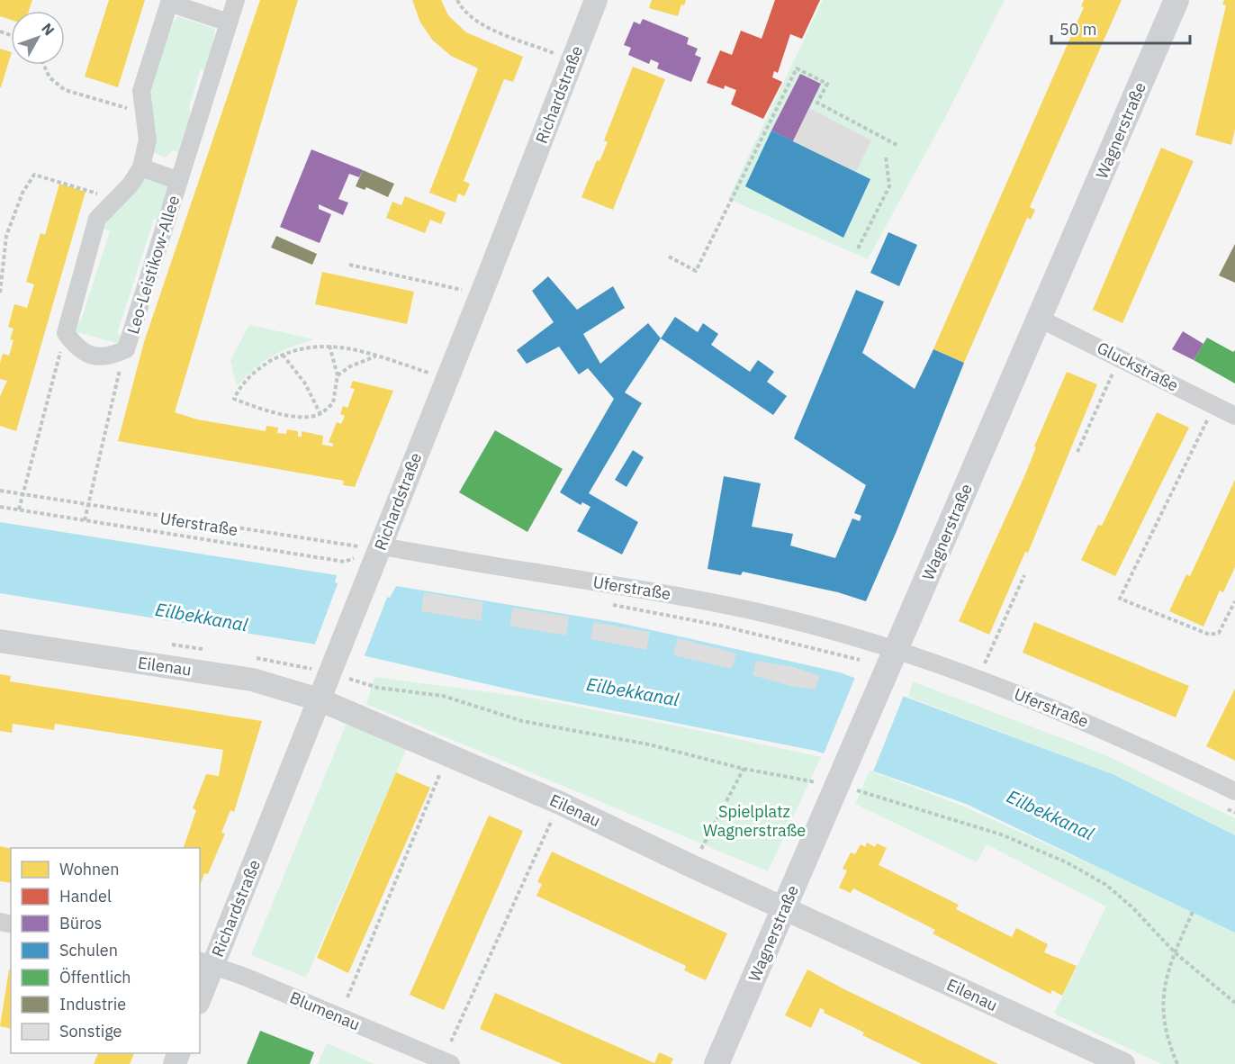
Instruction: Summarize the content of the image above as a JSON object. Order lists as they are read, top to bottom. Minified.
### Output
{"streets":{"main road":["Wagnerstraße"],"street":["Richardstraße","Leo-Leistikow-Allee","Gluckstraße","Uferstraße","Eilenau","Blumenau"]},"crossings":[["Richardstraße","Uferstraße"],["Richardstraße","Eilenau"],["Richardstraße","Blumenau"],["Wagnerstraße","Gluckstraße"],["Wagnerstraße","Uferstraße"],["Wagnerstraße","Eilenau"]],"water":["Eilbekkanal"],"parks":["Spielplatz Wagnerstraße"],"legend":["Wohnen","Handel","Büros","Schulen","Öffentlich","Industrie","Sonstige"],"scale_bar":"50 m","north":"top right"}
